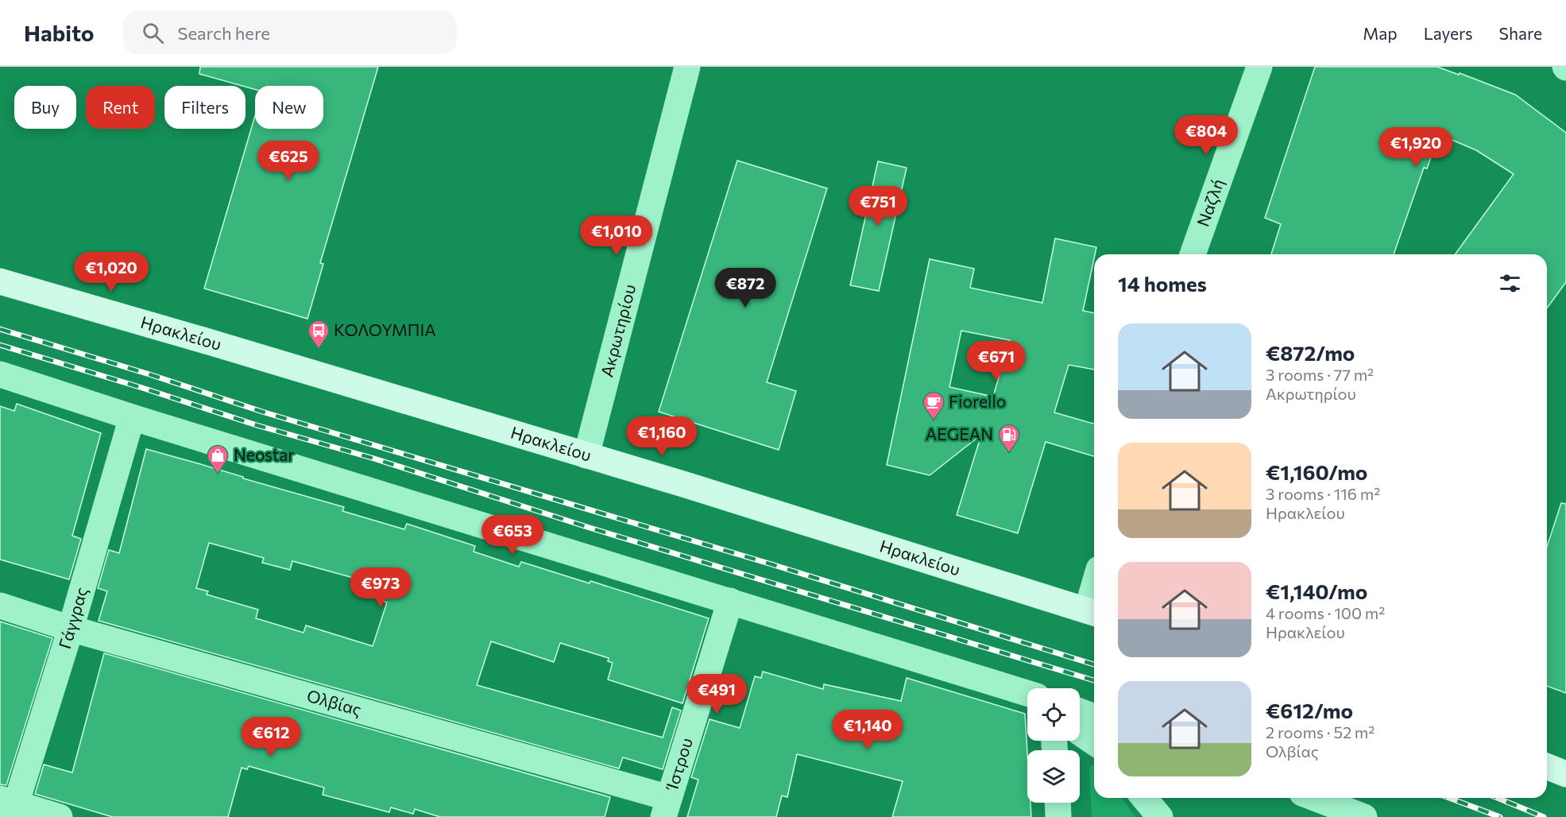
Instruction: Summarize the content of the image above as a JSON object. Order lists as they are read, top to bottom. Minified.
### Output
{"streets":{"main road":["Ηρακλείου"],"street":["Ναζλή","Ακρωτηρίου","Γάγγρας","Ολβίας","Ίστρου"]},"crossings":[["Ακρωτηρίου","Ηρακλείου"],["Γάγγρας","Ολβίας"],["Ολβίας","Ίστρου"]],"places":{"bus stop":["ΚΟΛΟΥΜΠΙΑ"],"cafe":["Fiorello"],"fuel station":["AEGEAN"],"shop":["Neostar"]},"page":{"header":"Habito","search":"Search here","nav":["Map","Layers","Share"],"chip":["Buy","Rent","Filters","New"],"price":["€804","€1,920","€625","€751","€1,010","€1,020","€872","€671","€1,160","€653","€973","€491","€1,140","€612"],"heading":"14 homes","list":[{"name":"€872/mo","note":"3 rooms · 77 m² · Ακρωτηρίου"},{"name":"€1,160/mo","note":"3 rooms · 116 m² · Ηρακλείου"},{"name":"€1,140/mo","note":"4 rooms · 100 m² · Ηρακλείου"},{"name":"€612/mo","note":"2 rooms · 52 m² · Ολβίας"}]}}
